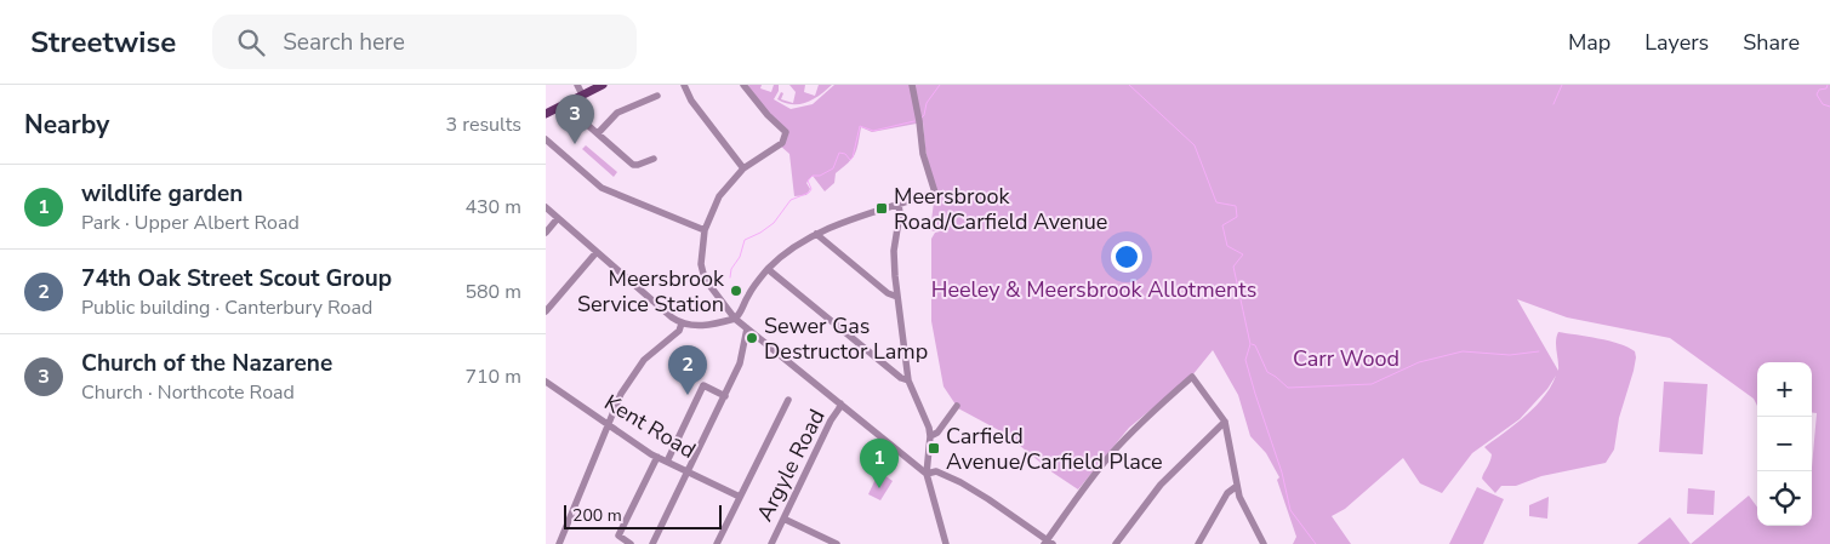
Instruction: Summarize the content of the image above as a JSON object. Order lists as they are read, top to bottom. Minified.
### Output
{"streets":{"street":["Kent Road","Argyle Road"]},"parks":["Heeley & Meersbrook Allotments","Carr Wood"],"places":{"transit":["Meersbrook Road/Carfield Avenue","Carfield Avenue/Carfield Place"],"other":["Meersbrook Service Station","Sewer Gas Destructor Lamp"]},"scale_bar":"200 m","page":{"header":"Streetwise","search":"Search here","nav":["Map","Layers","Share"],"heading":["Nearby","3 results"],"pins":["3","2","1"],"list":[{"mark":"1","name":"wildlife garden","note":"Park · Upper Albert Road","value":"430 m"},{"mark":"2","name":"74th Oak Street Scout Group","note":"Public building · Canterbury Road","value":"580 m"},{"mark":"3","name":"Church of the Nazarene","note":"Church · Northcote Road","value":"710 m"}],"map_buttons":["+","−"],"scale":"200 m"}}
